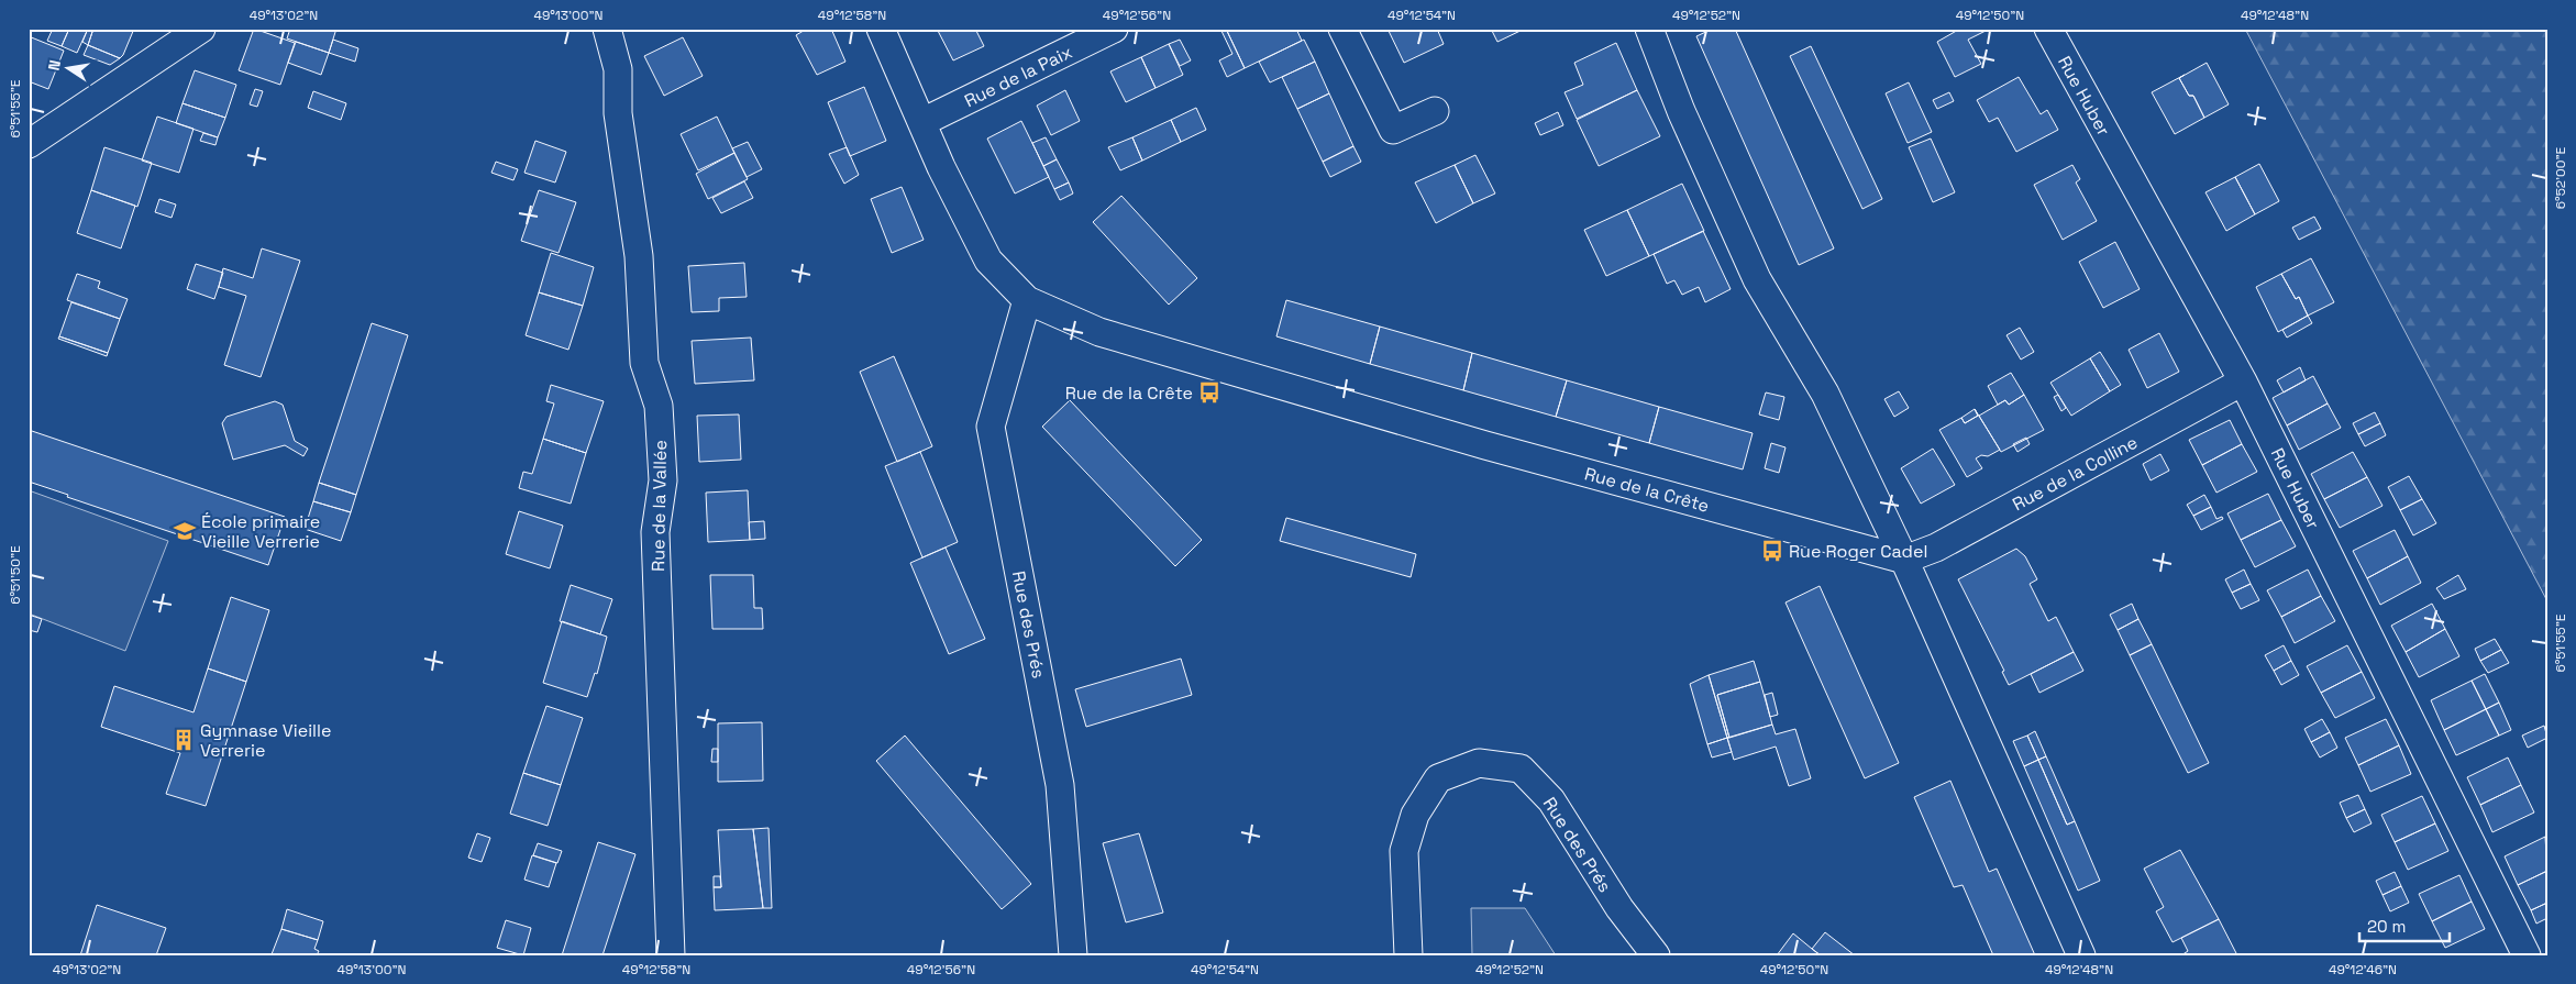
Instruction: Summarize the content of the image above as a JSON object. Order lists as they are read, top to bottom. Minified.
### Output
{"streets":{"street":["Rue de la Paix","Rue Huber","Rue de la Colline","Rue de la Crête","Rue de la Vallée","Rue des Prés"]},"crossings":[["Rue de la Paix","Rue de la Crête"],["Rue Huber","Rue de la Colline"],["Rue de la Colline","Rue de la Crête"],["Rue de la Crête","Rue des Prés"]],"places":{"bus stop":["Rue de la Crête","Rue Roger Cadel"],"school or university":["École primaire Vieille Verrerie"],"building":["Gymnase Vieille Verrerie"]},"scale_bar":"20 m","north":"left","coordinates":["49°13'02\"N","49°13'00\"N","49°12'58\"N","49°12'56\"N","49°12'54\"N","49°12'52\"N","49°12'50\"N","49°12'48\"N","6°51'55\"E","6°52'00\"E","6°51'50\"E","49°12'46\"N"]}
